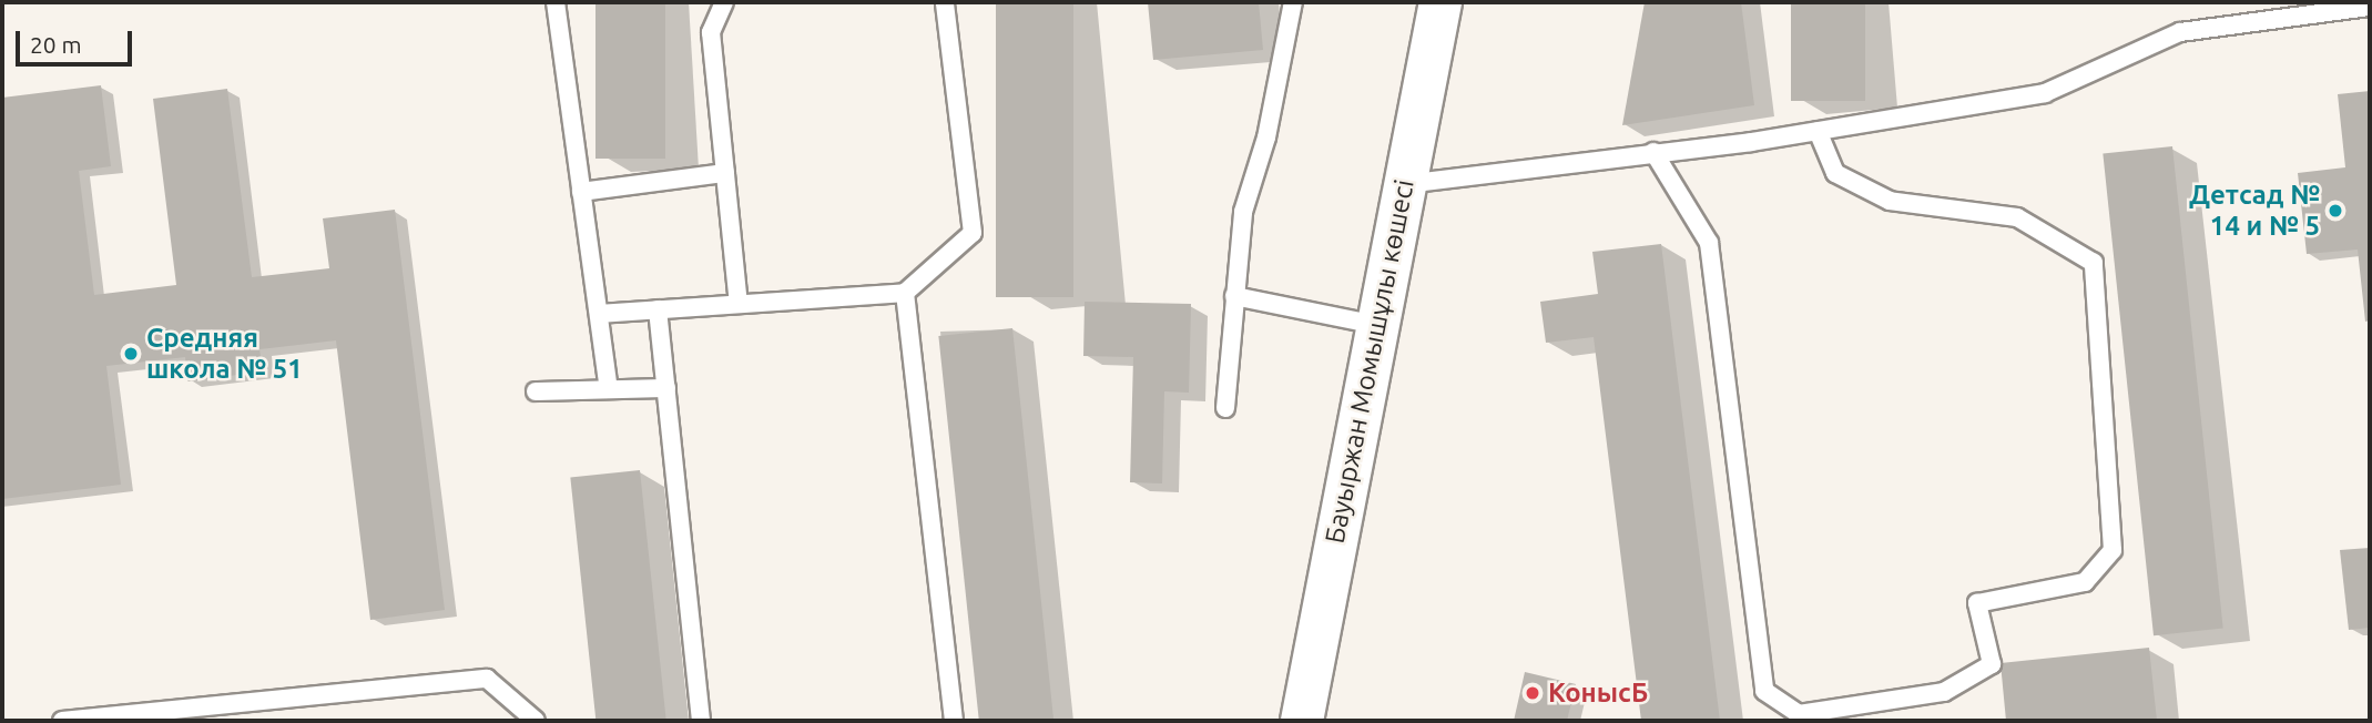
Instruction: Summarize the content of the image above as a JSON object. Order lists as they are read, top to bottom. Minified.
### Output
{"streets":{"street":["Бауыржан Момышұлы көшесі"]},"places":["Детсад № 14 и № 5","Средняя школа № 51","КонысБ"],"scale_bar":"20 m"}
